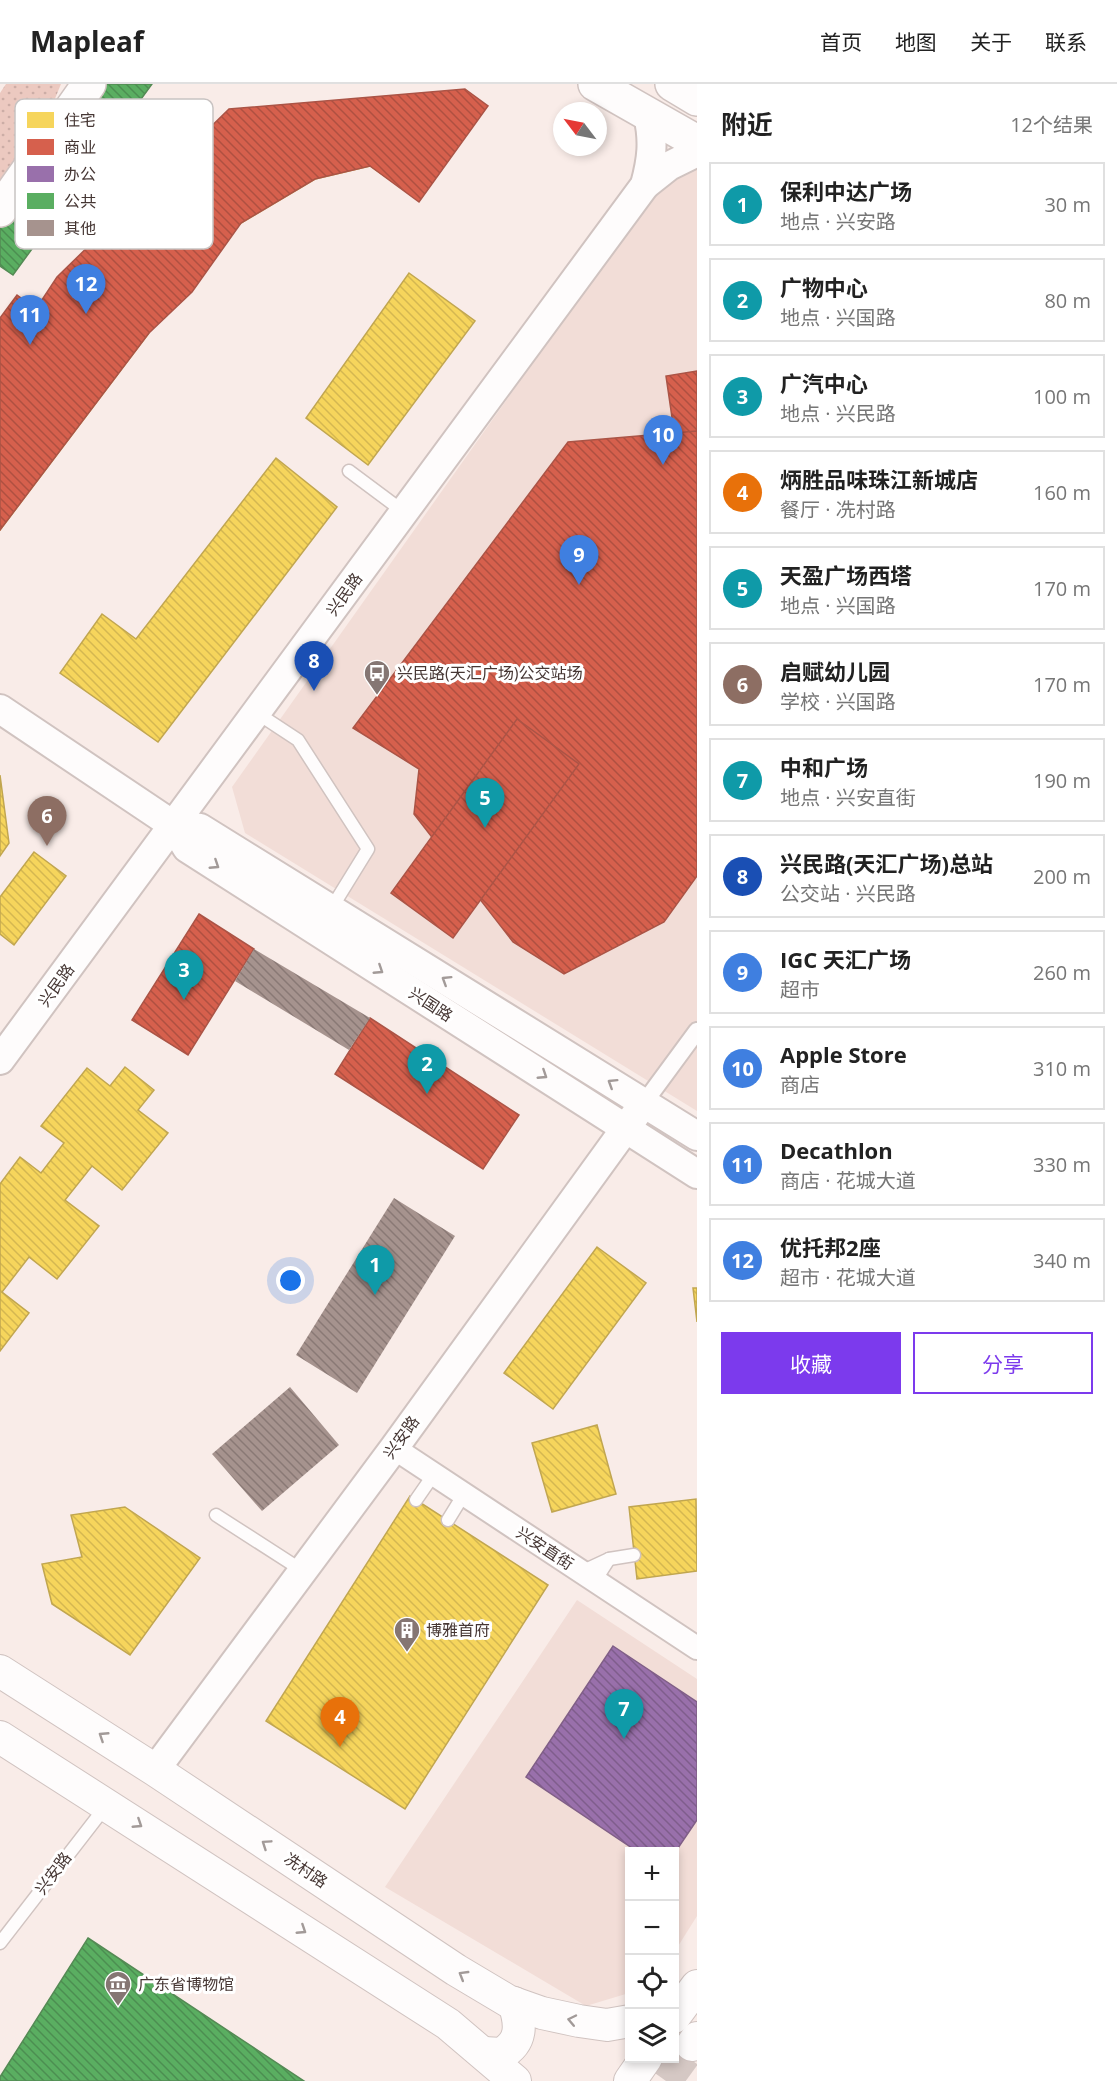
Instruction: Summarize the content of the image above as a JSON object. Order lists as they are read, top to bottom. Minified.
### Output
{"streets":{"main road":["冼村路"],"street":["兴民路","兴国路","兴安路","兴安直街"]},"crossings":[["兴民路","兴国路"],["兴国路","兴安路"],["兴安路","兴安直街"],["兴安路","冼村路"]],"places":{"bus stop":["兴民路(天汇广场)公交站场"],"building":["博雅首府"],"museum":["广东省博物馆"]},"legend":["住宅","商业","办公","公共","其他"],"north":"top left","page":{"header":"Mapleaf","nav":["首页","地图","关于","联系"],"heading":["附近","12个结果"],"list":[{"mark":"1","name":"保利中达广场","note":"地点 · 兴安路","value":"30 m"},{"mark":"2","name":"广物中心","note":"地点 · 兴国路","value":"80 m"},{"mark":"3","name":"广汽中心","note":"地点 · 兴民路","value":"100 m"},{"mark":"4","name":"炳胜品味珠江新城店","note":"餐厅 · 冼村路","value":"160 m"},{"mark":"5","name":"天盈广场西塔","note":"地点 · 兴国路","value":"170 m"},{"mark":"6","name":"启赋幼儿园","note":"学校 · 兴国路","value":"170 m"},{"mark":"7","name":"中和广场","note":"地点 · 兴安直街","value":"190 m"},{"mark":"8","name":"兴民路(天汇广场)总站","note":"公交站 · 兴民路","value":"200 m"},{"mark":"9","name":"IGC 天汇广场","note":"超市","value":"260 m"},{"mark":"10","name":"Apple Store","note":"商店","value":"310 m"},{"mark":"11","name":"Decathlon","note":"商店 · 花城大道","value":"330 m"},{"mark":"12","name":"优托邦2座","note":"超市 · 花城大道","value":"340 m"}],"pins":["12","11","10","9","8","5","6","3","2","1","7","4"],"buttons":["收藏","分享"],"map_buttons":["+","−"]}}
